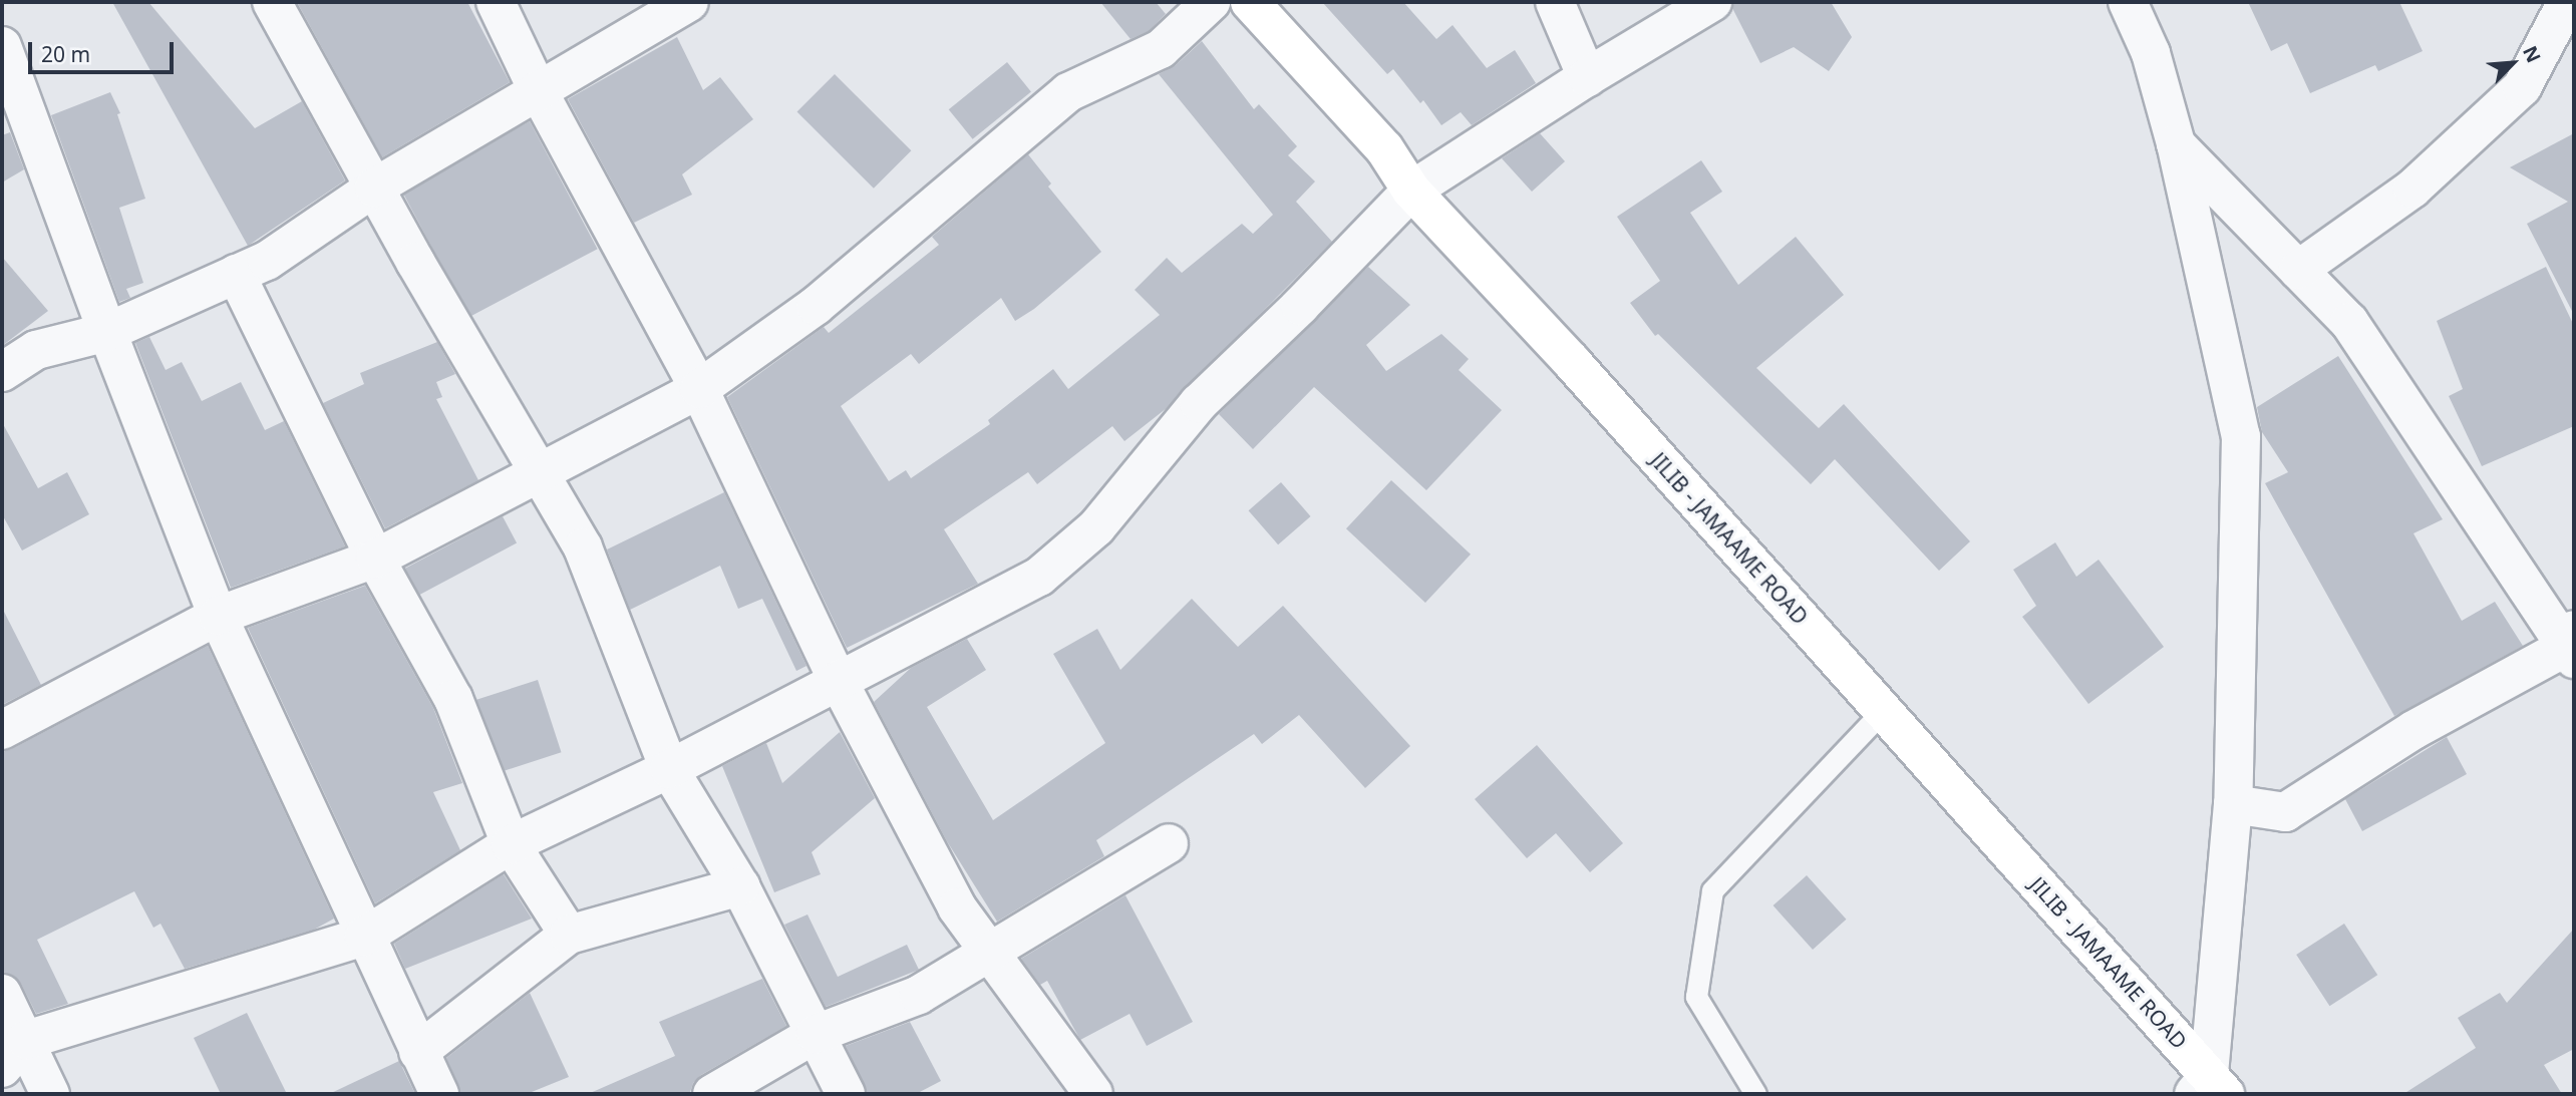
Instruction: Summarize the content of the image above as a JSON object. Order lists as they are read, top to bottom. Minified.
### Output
{"streets":{"main road":["JILIB - JAMAAME ROAD"]},"scale_bar":"20 m","north":"top right"}
